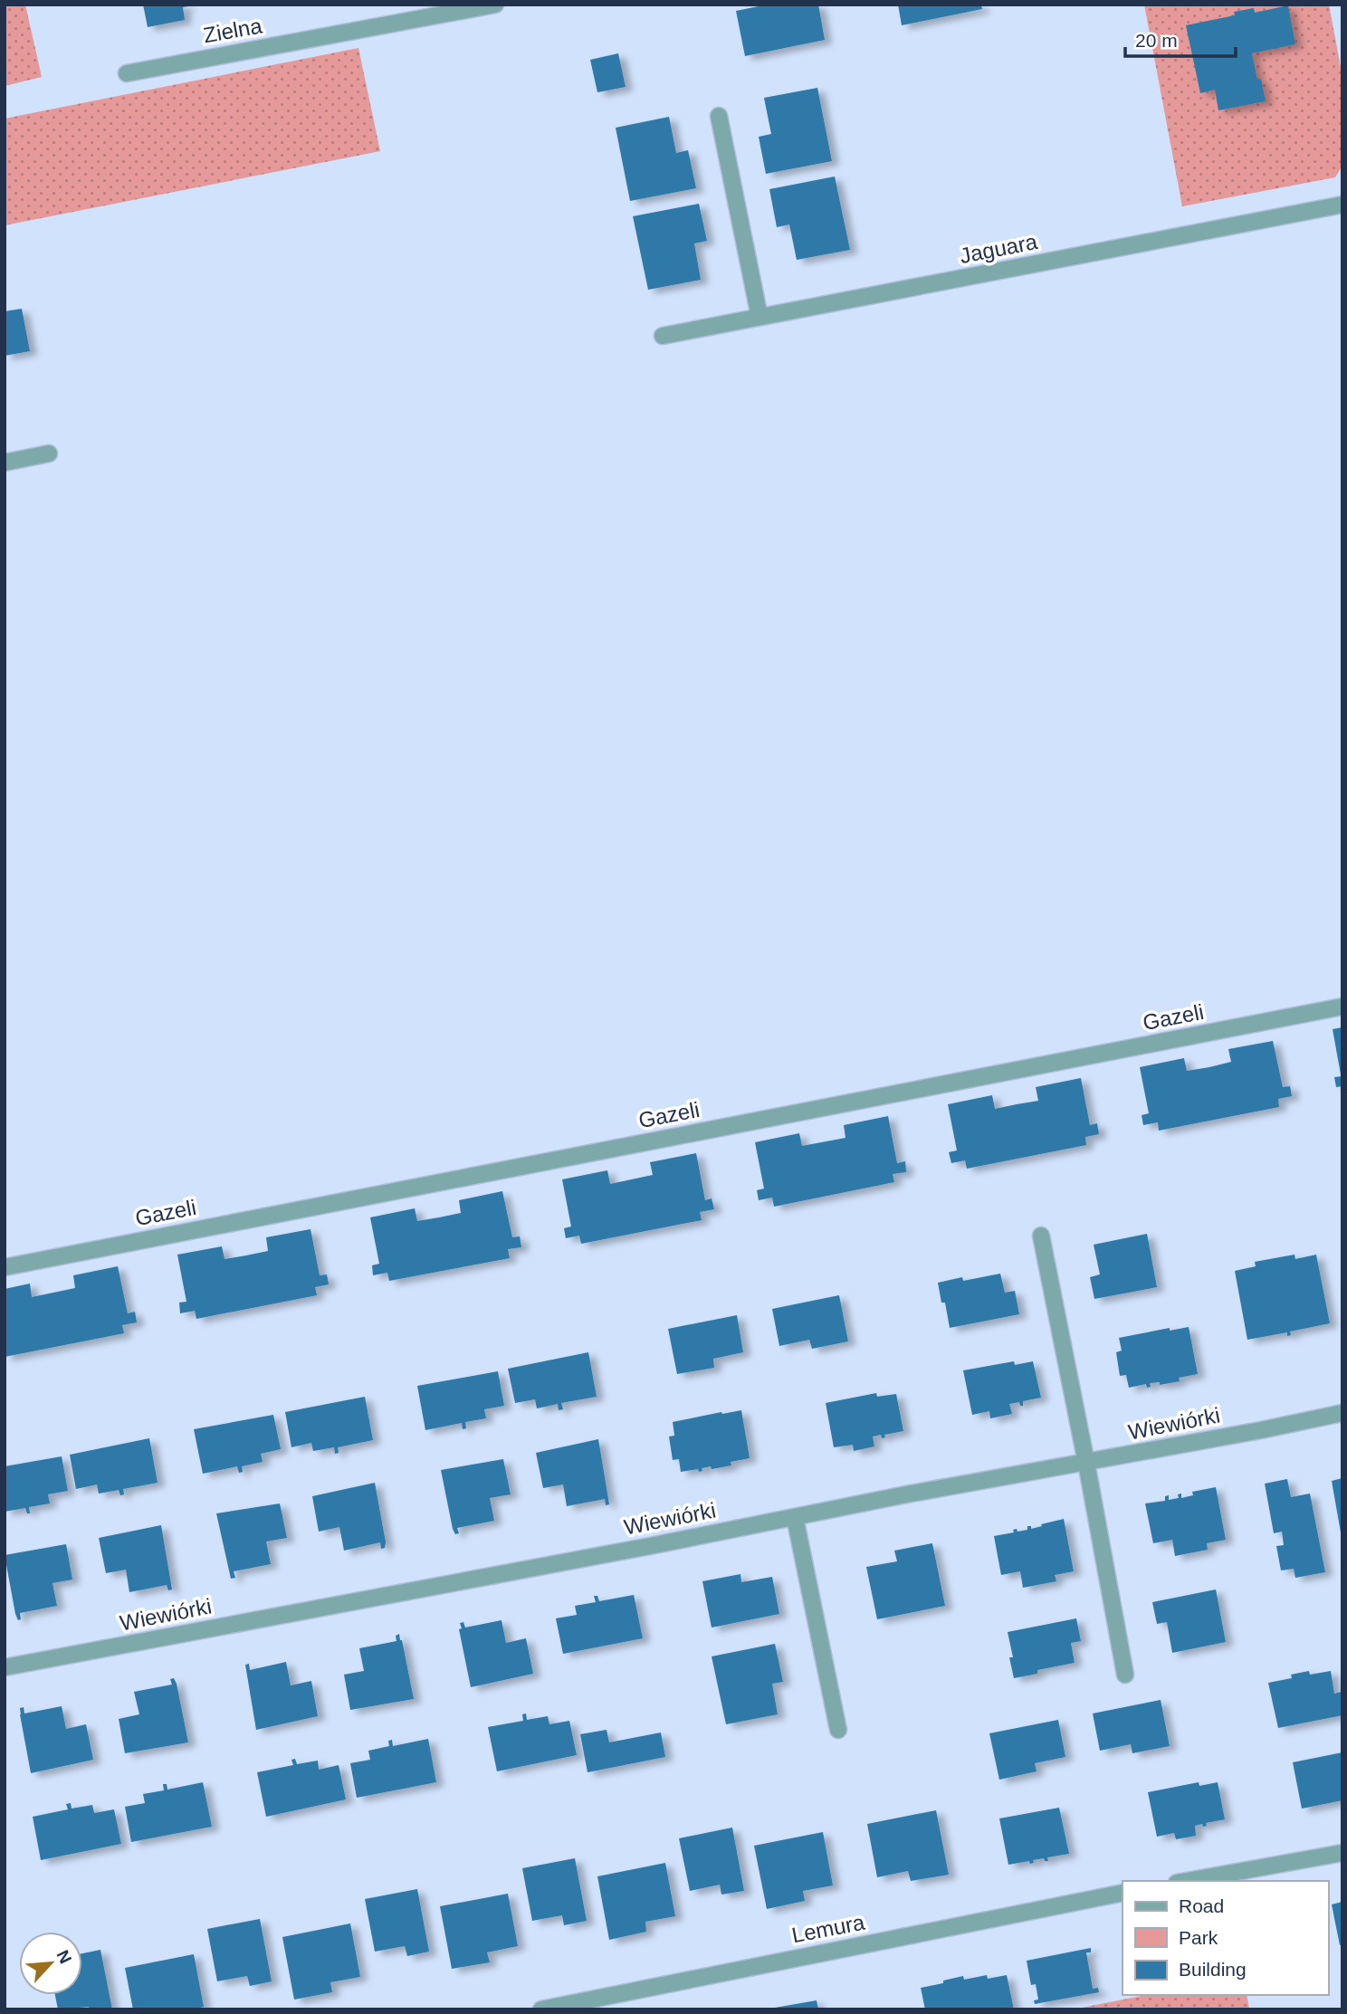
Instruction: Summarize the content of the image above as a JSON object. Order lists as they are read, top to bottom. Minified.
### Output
{"streets":{"street":["Zielna","Jaguara","Gazeli","Wiewiórki","Lemura"]},"legend":["Road","Park","Building"],"scale_bar":"20 m","north":"top right"}
